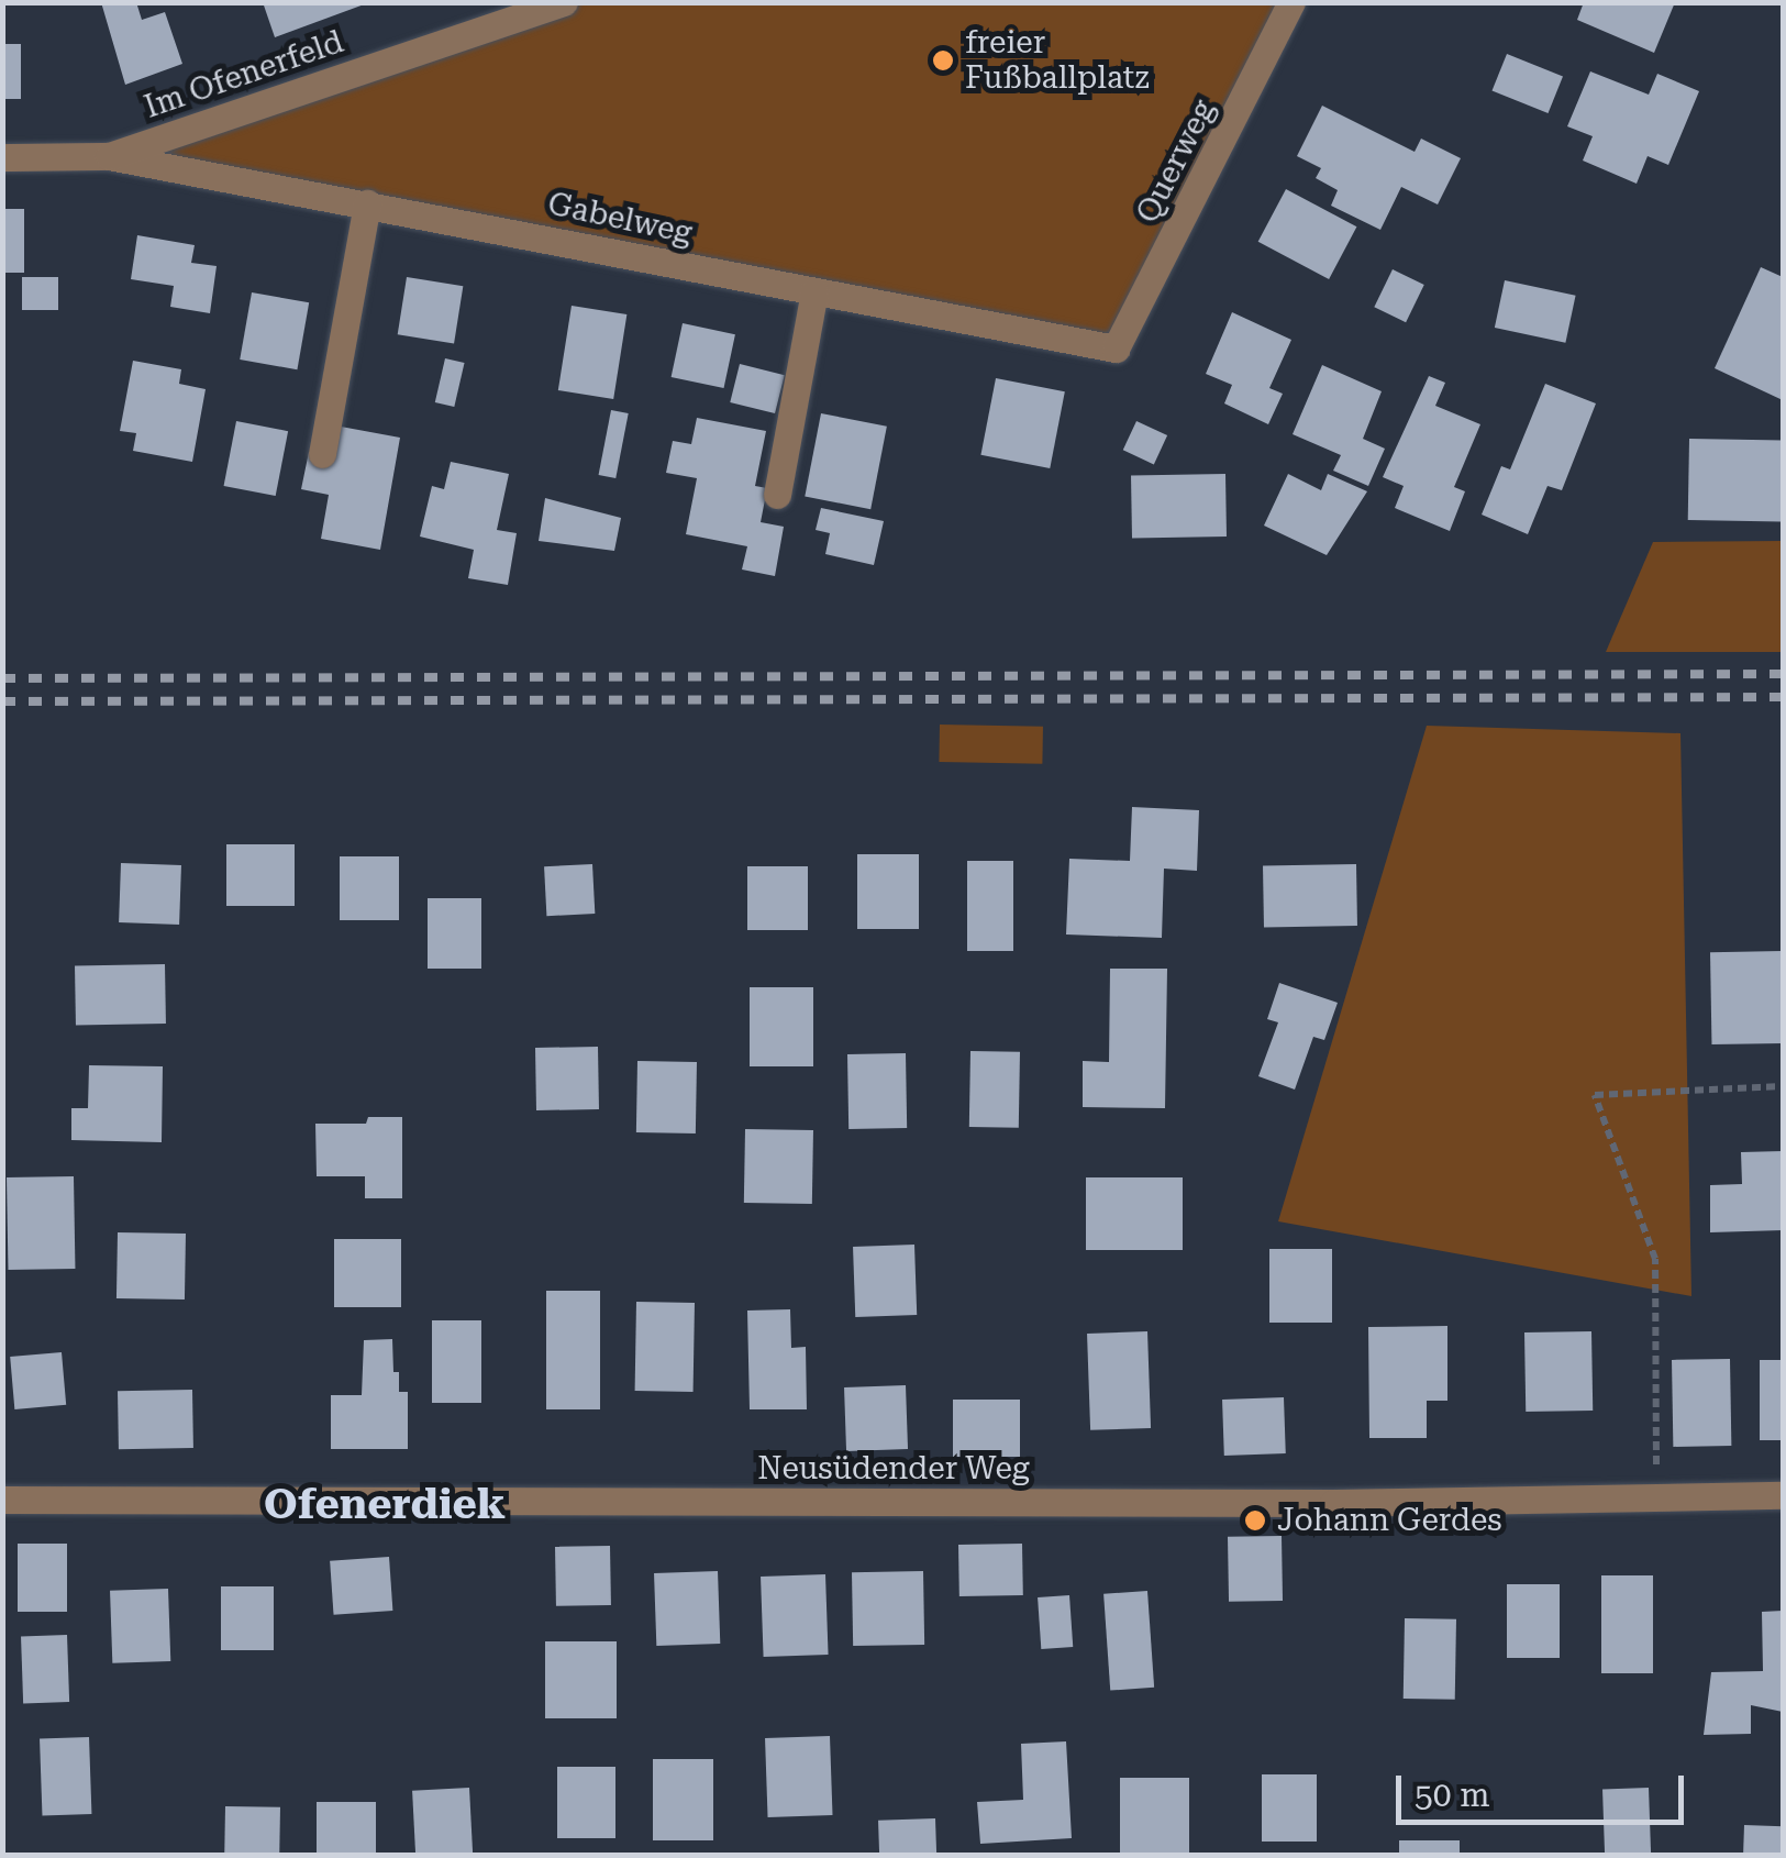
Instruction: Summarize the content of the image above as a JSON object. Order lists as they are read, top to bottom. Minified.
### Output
{"streets":{"street":["Im Ofenerfeld","Querweg","Gabelweg","Neusüdender Weg"]},"crossings":[["Im Ofenerfeld","Gabelweg"],["Querweg","Gabelweg"]],"districts":["Ofenerdiek"],"places":["freier Fußballplatz","Johann Gerdes"],"scale_bar":"50 m"}
